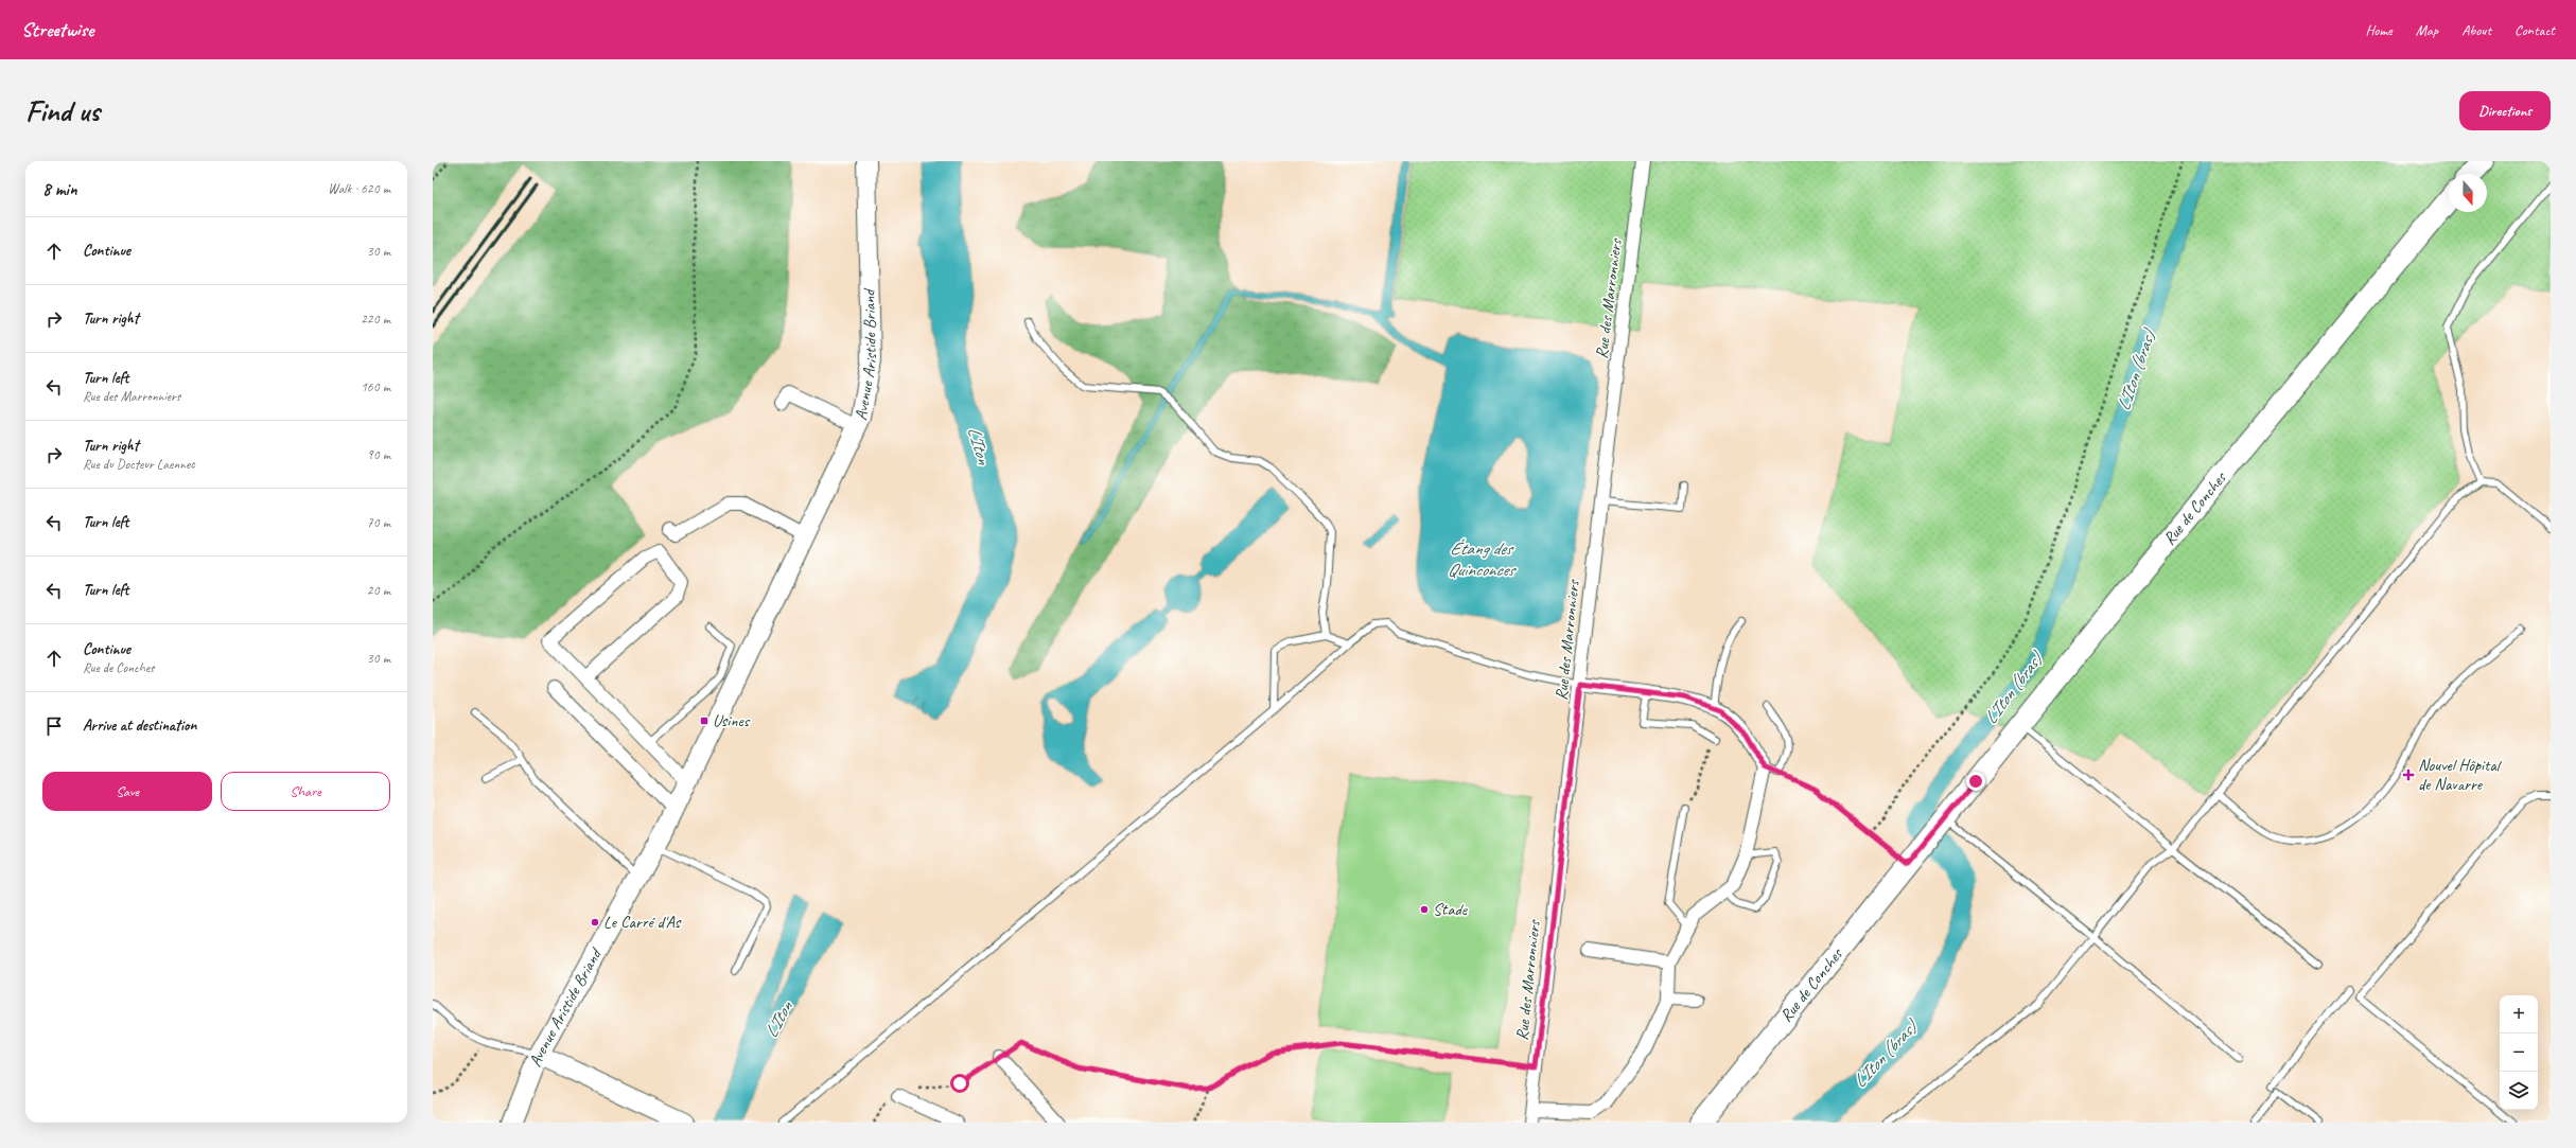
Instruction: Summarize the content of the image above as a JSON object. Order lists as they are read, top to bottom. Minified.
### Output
{"streets":{"main road":["Avenue Aristide Briand","Rue de Conches"],"street":["Rue des Marronniers"]},"water":["L'Iton (bras)","L'Iton","Étang des Quinconces"],"places":{"transit":["Usines"],"health":["Nouvel Hôpital de Navarre"],"other":["Stade","Le Carré d'As"]},"north":"bottom","page":{"header":"Streetwise","nav":["Home","Map","About","Contact"],"buttons":["Directions",["Save","Share"]],"title":"Find us","heading":["8 min","Walk · 620 m"],"list":[["Continue","30 m"],["Turn right","220 m"],["Turn left","Rue des Marronniers","160 m"],["Turn right","Rue du Docteur Laennec","90 m"],["Turn left","70 m"],["Turn left","20 m"],["Continue","Rue de Conches","30 m"],"Arrive at destination"],"map_buttons":["+","−"]}}
